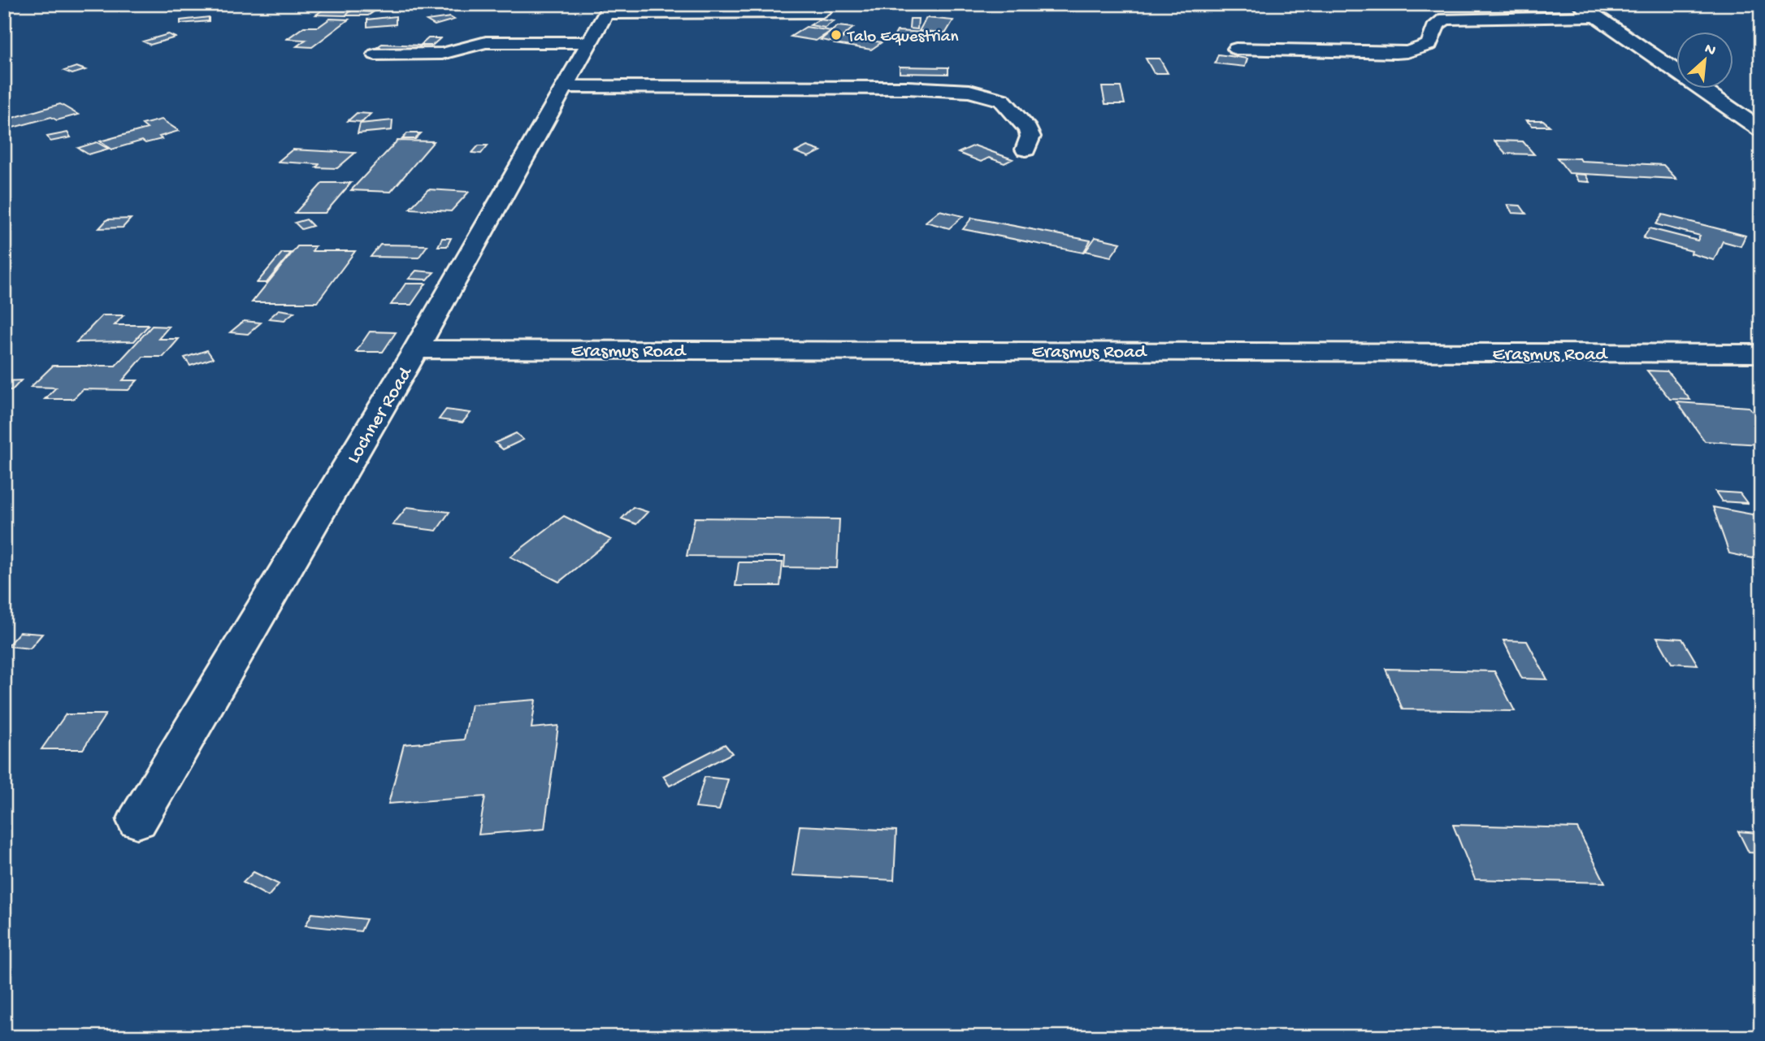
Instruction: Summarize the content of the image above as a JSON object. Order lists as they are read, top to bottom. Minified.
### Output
{"streets":{"street":["Erasmus Road","Lochner Road"]},"crossings":[["Erasmus Road","Lochner Road"]],"places":["Talo Equestrian"],"north":"top right"}
